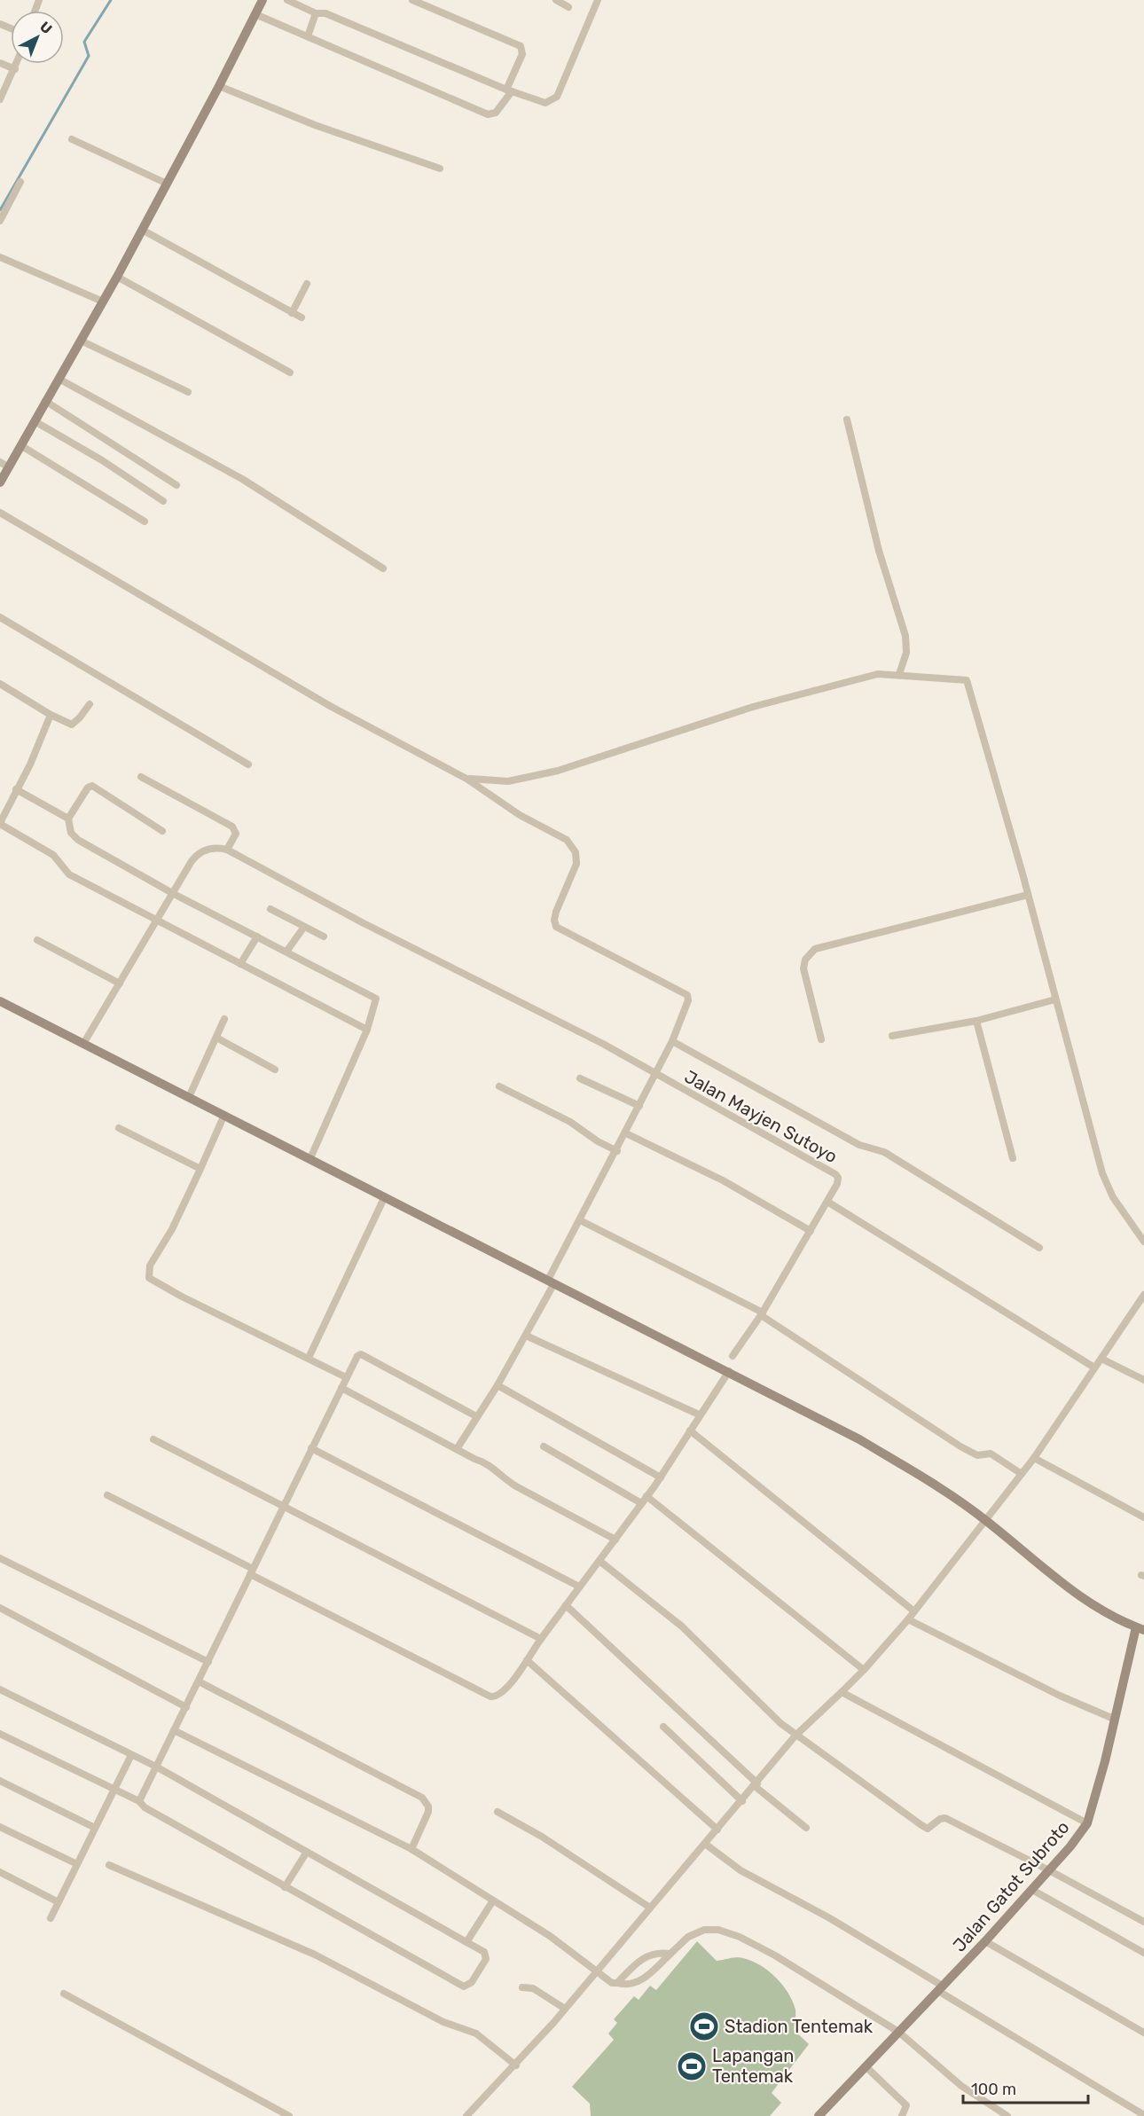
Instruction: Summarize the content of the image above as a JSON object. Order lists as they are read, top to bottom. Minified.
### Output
{"streets":{"street":["Jalan Mayjen Sutoyo","Jalan Gatot Subroto"]},"places":{"sports":["Stadion Tentemak","Lapangan Tentemak"]},"scale_bar":"100 m","north":"top right"}
